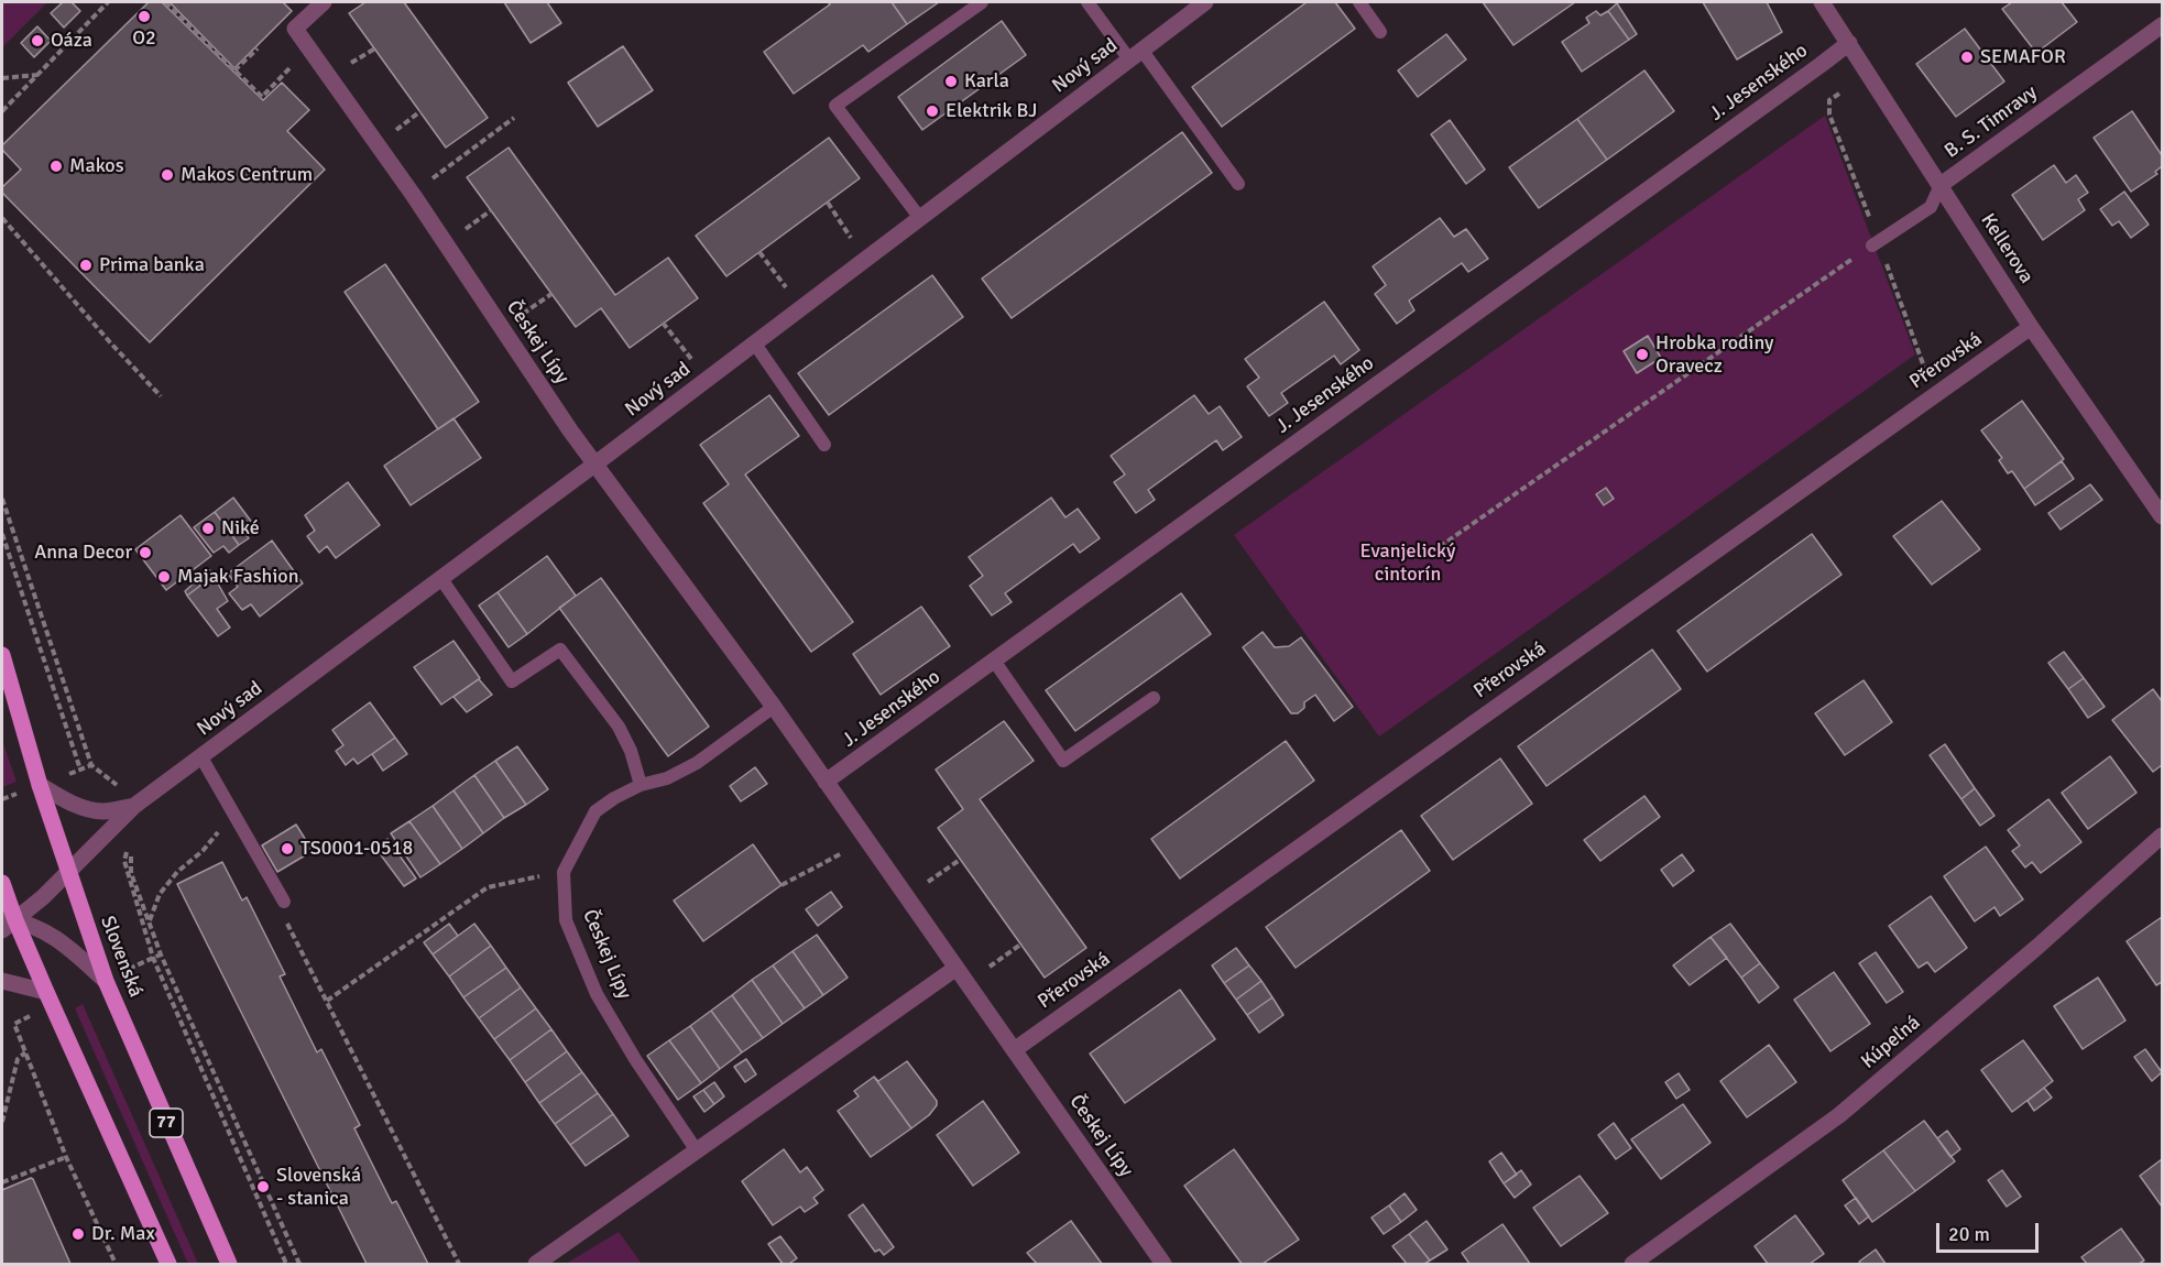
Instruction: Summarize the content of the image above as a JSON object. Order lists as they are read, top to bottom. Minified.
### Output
{"streets":{"main road":["Slovenská","77"],"street":["Nový sad","J. Jesenského","B. S. Timravy","Kellerova","Českej Lípy","Přerovská","Kúpeľná"]},"crossings":[["Nový sad","Českej Lípy"],["Nový sad","Slovenská"],["J. Jesenského","Kellerova"],["J. Jesenského","Českej Lípy"],["B. S. Timravy","Kellerova"],["Kellerova","Přerovská"],["Českej Lípy","Přerovská"]],"parks":["Evanjelický cintorín"],"places":["O2","Oáza","SEMAFOR","Karla","Elektrik BJ","Makos","Makos Centrum","Prima banka","Hrobka rodiny Oravecz","Niké","Anna Decor","Majak Fashion","TS0001-0518","Slovenská - stanica","Dr. Max"],"scale_bar":"20 m"}
